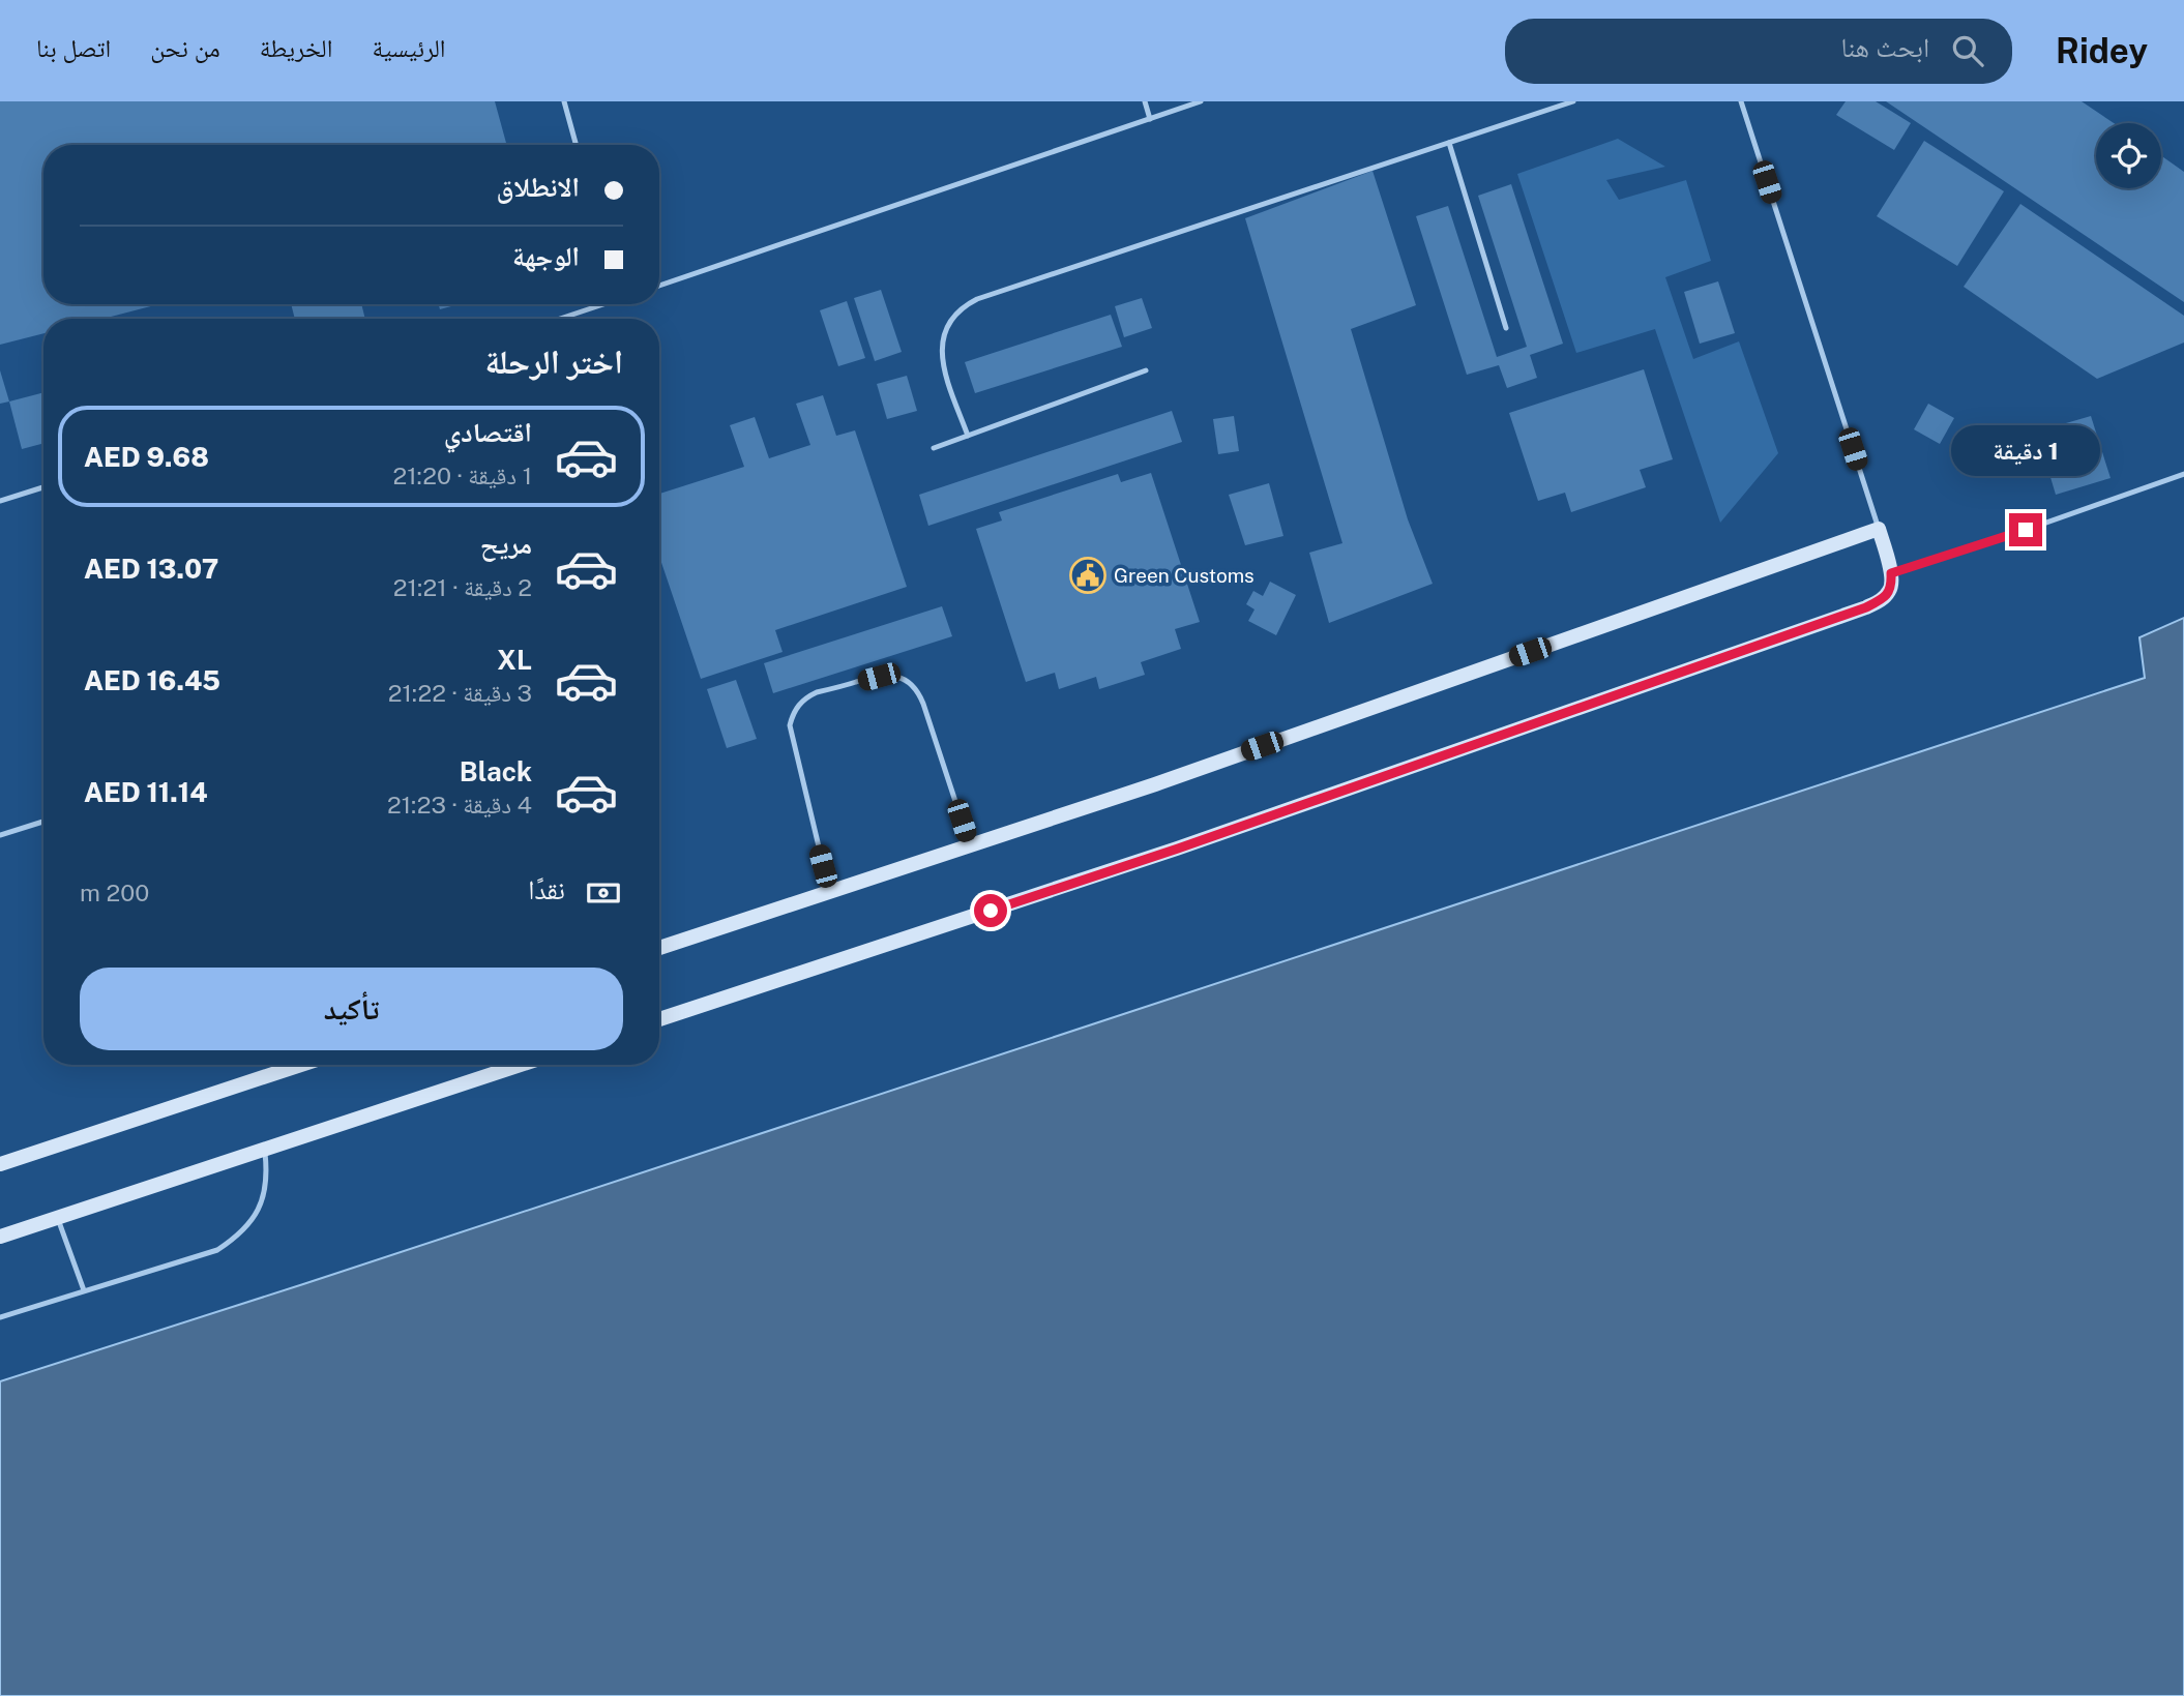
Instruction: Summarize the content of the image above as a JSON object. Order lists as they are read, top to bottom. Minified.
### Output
{"places":{"public building":["Green Customs"]},"page":{"header":"Ridey","search":"ابحث هنا","nav":["الرئيسية","الخريطة","من نحن","اتصل بنا"],"banner":["الانطلاق","الوجهة"],"heading":"اختر الرحلة","list":[{"name":"اقتصادي","note":"1 دقيقة · 21:20","value":"AED 9.68"},{"name":"مريح","note":"2 دقيقة · 21:21","value":"AED 13.07"},{"name":"XL","note":"3 دقيقة · 21:22","value":"AED 16.45"},{"name":"Black","note":"4 دقيقة · 21:23","value":"AED 11.14"}],"bubble":"1 دقيقة","pay":["نقدًا","200 m"],"buttons":"تأكيد"}}
